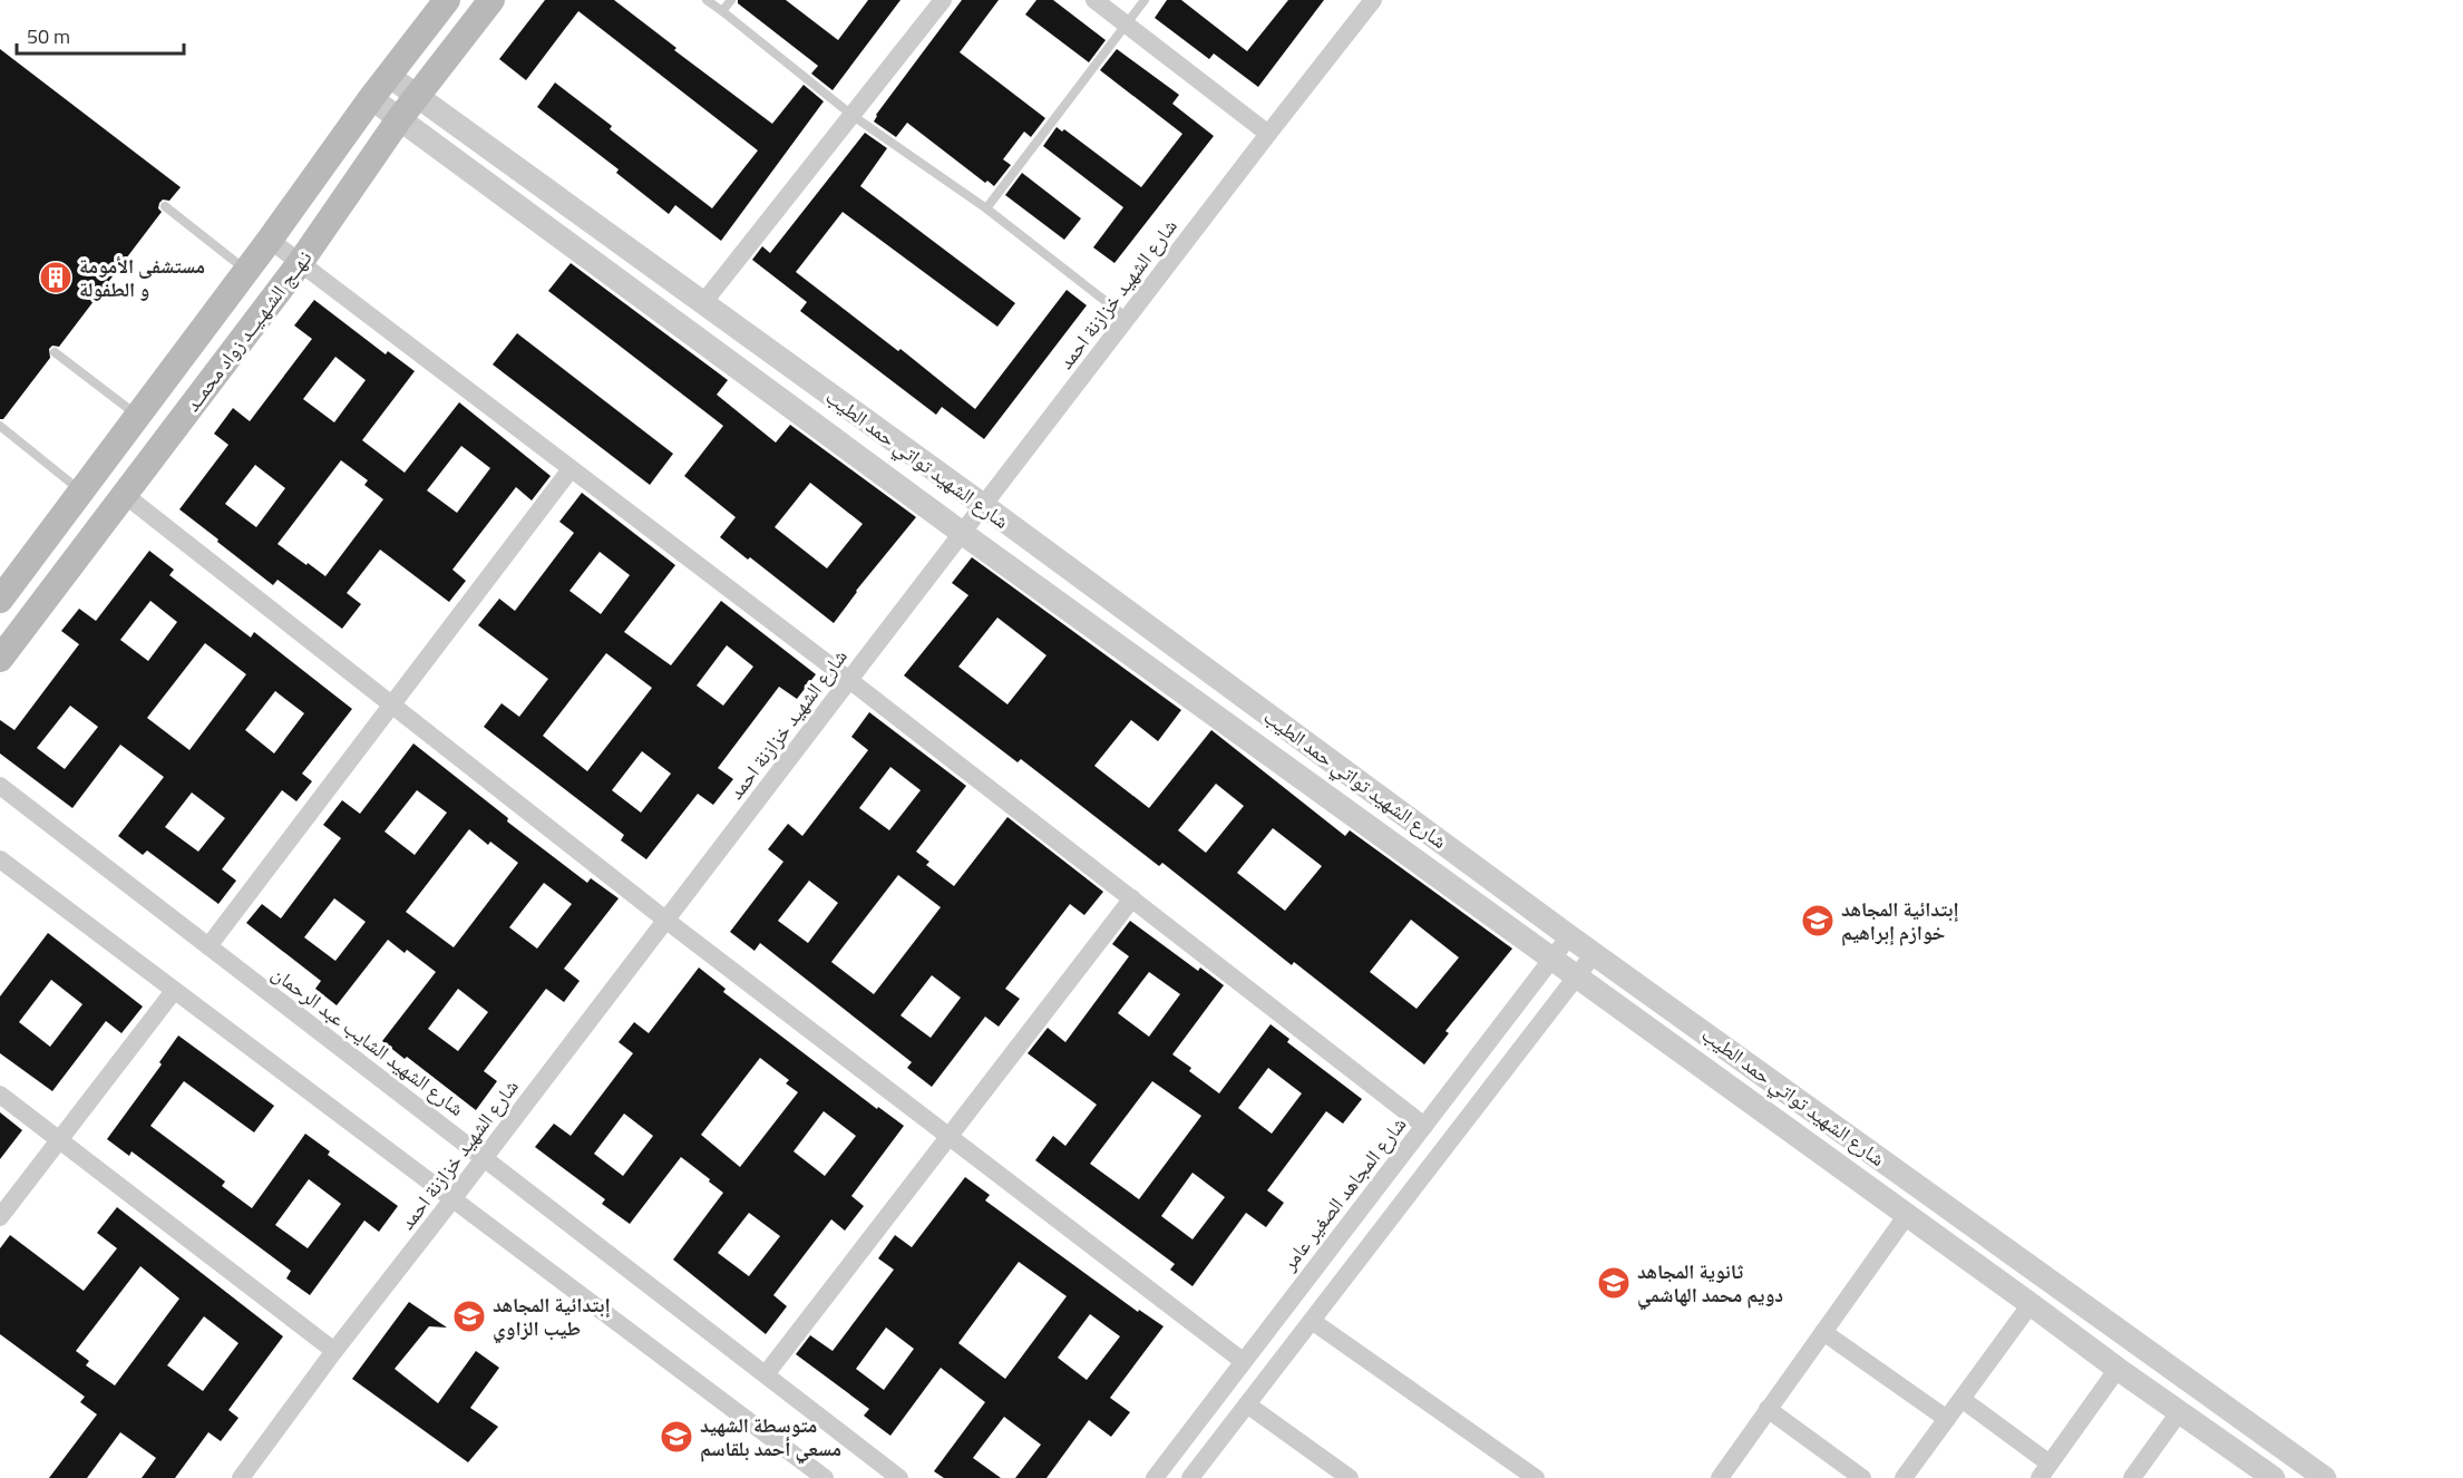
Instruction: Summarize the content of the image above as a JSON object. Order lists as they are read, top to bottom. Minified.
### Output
{"streets":{"main road":["نـهــج الشـهـيــد زواد محمــد"],"street":["شارع الشهيد خزازنة احمد","شارع الشهيد تواتي حمد الطيب","شارع الشهيد الشايب عبد الرحمان","شارع المجاهد الصغير عامر"]},"crossings":[["شارع الشهيد خزازنة احمد","شارع الشهيد تواتي حمد الطيب"],["شارع الشهيد خزازنة احمد","شارع الشهيد الشايب عبد الرحمان"],["نـهــج الشـهـيــد زواد محمــد","شارع الشهيد تواتي حمد الطيب"],["شارع الشهيد تواتي حمد الطيب","شارع المجاهد الصغير عامر"]],"places":{"building":["مستشفى الأمومة و الطفولة"],"school or university":["إبتدائية المجاهد خوازم إبراهيم","ثانوية المجاهد دويم محمد الهاشمي","إبتدائية المجاهد طيب الزاوي","متوسطة الشهيد مسعي أحمد بلقاسم"]},"scale_bar":"50 m"}
